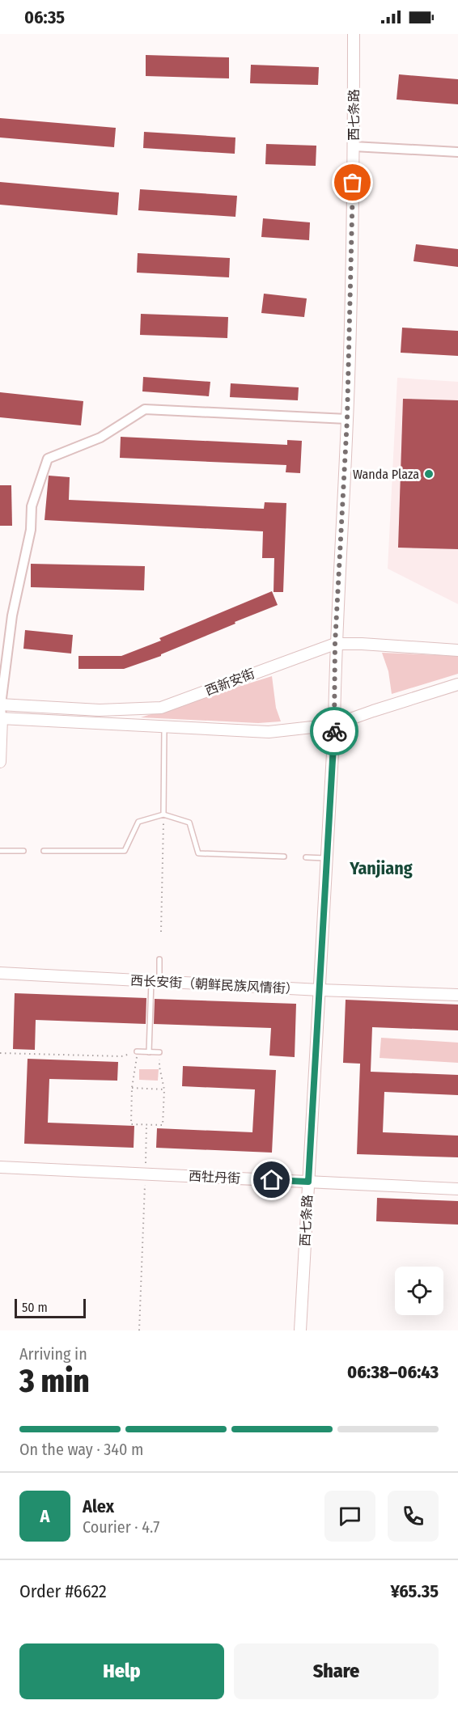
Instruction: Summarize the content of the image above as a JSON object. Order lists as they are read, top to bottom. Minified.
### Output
{"streets":{"street":["西七条路","西新安街","西长安街（朝鲜民族风情街）","西牡丹街"]},"crossings":[["西七条路","西新安街"],["西七条路","西长安街（朝鲜民族风情街）"],["西七条路","西牡丹街"]],"districts":["Yanjiang"],"places":["Wanda Plaza"],"scale_bar":"50 m","page":{"status":"06:35","scale":"50 m","heading":["3 min","Arriving in","06:38–06:43"],"panel":["Alex","Courier · 4.7","Order #6622","¥65.35"],"bar":"On the way · 340 m","round":"A","buttons":["Help","Share"]}}
